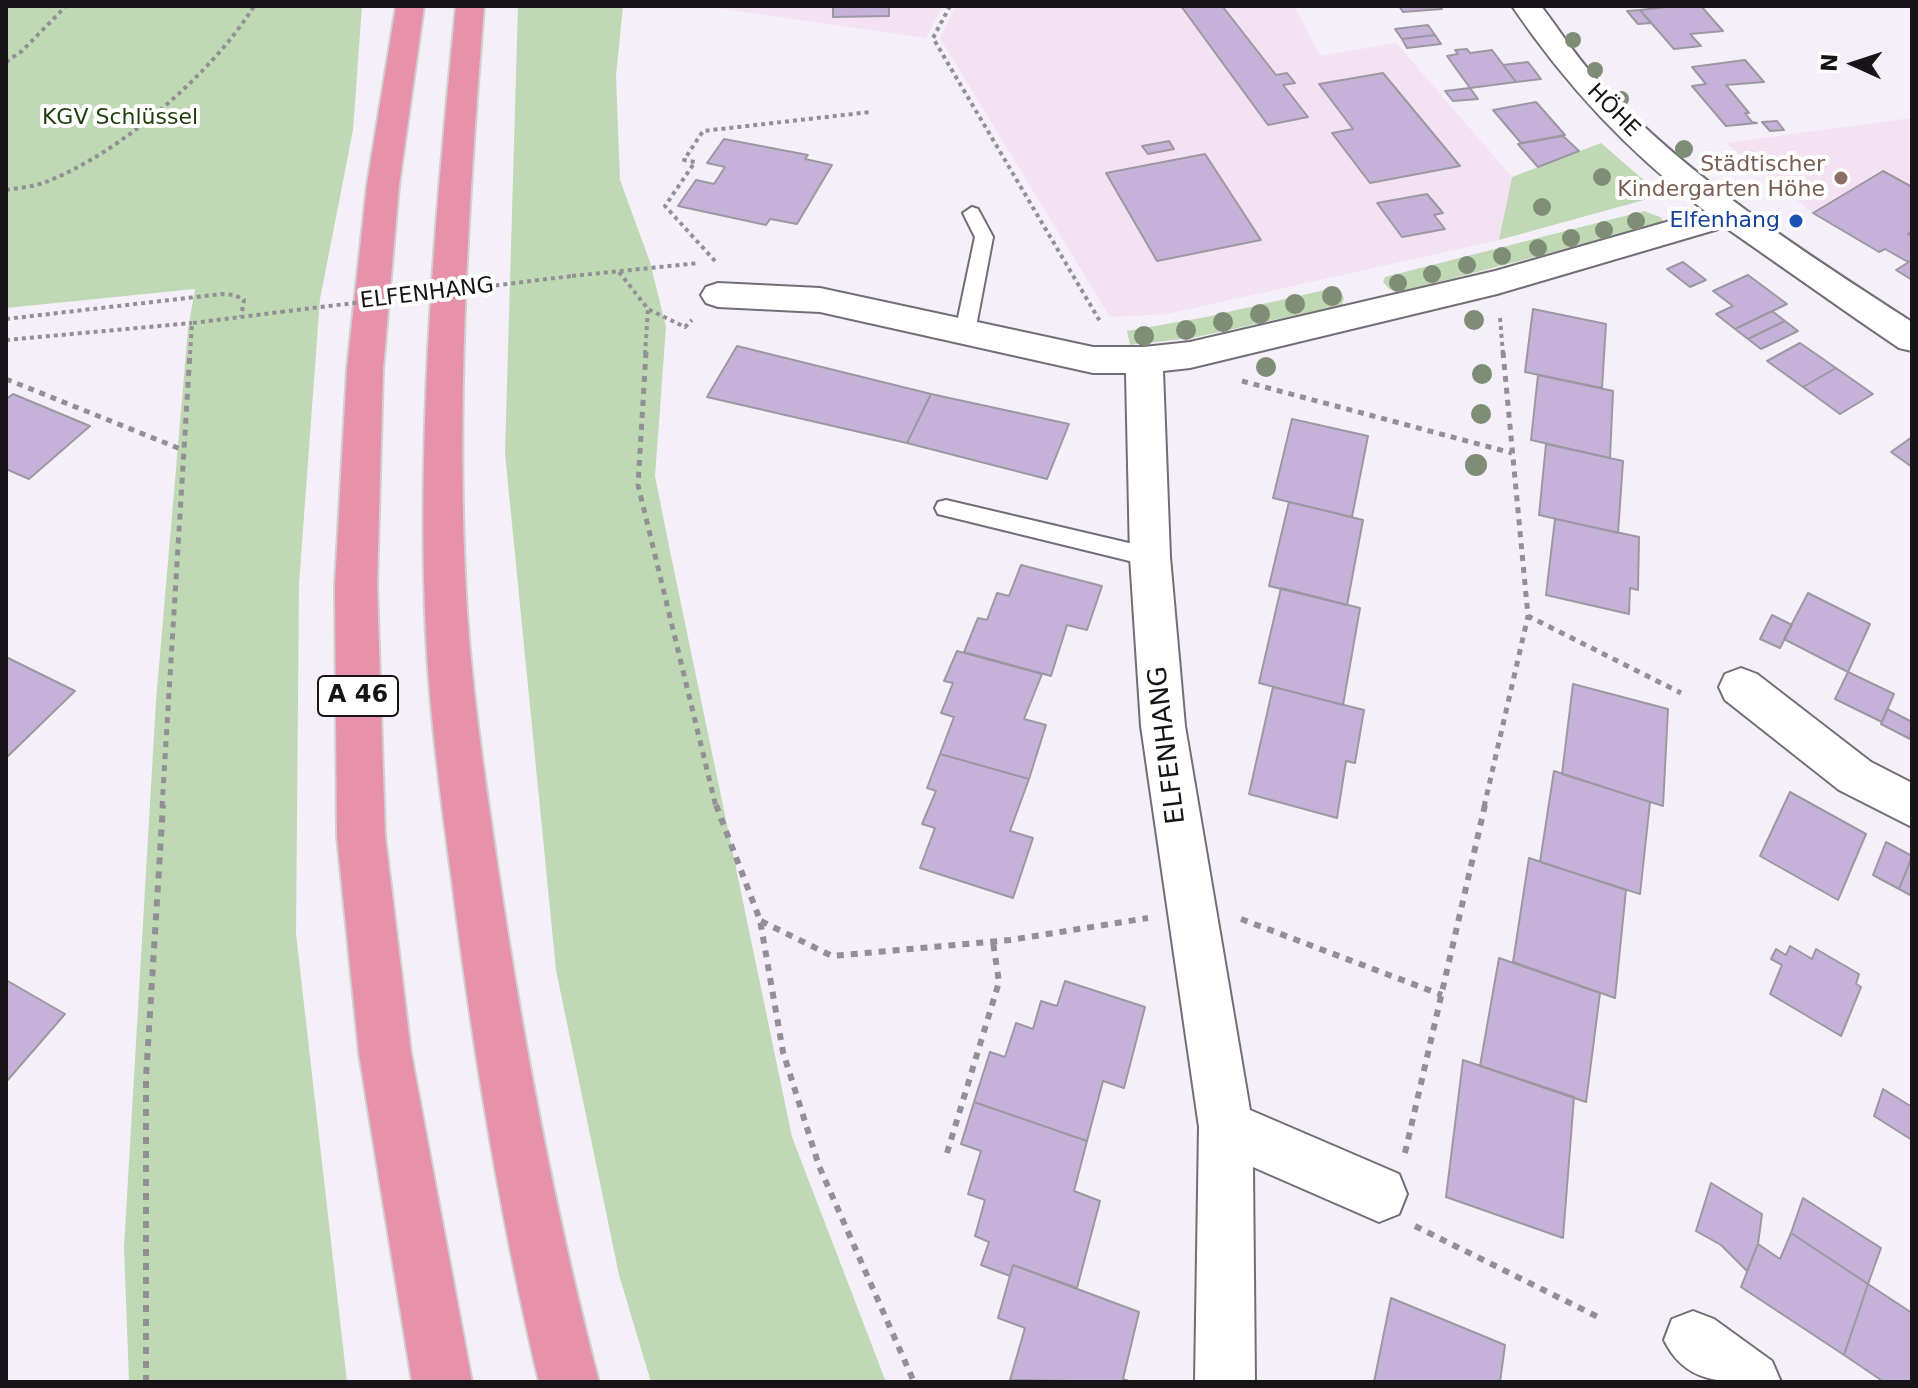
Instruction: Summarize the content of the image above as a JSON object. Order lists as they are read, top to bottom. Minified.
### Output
{"streets":{"highway":["A 46"],"street":["HÖHE","ELFENHANG"]},"parks":["KGV Schlüssel"],"places":["Städtischer Kindergarten Höhe","Elfenhang"],"north":"left"}
